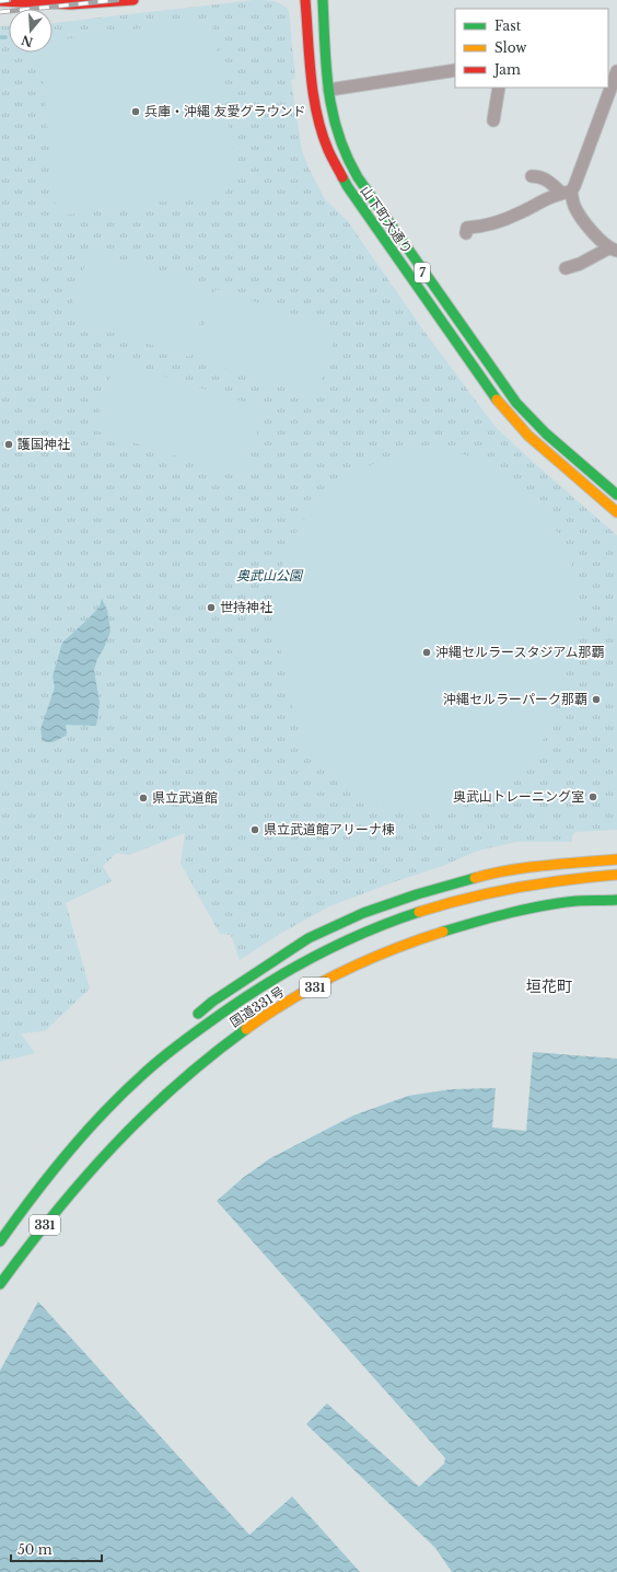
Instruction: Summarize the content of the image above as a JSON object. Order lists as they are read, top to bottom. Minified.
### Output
{"streets":{"main road":["山下町大通り","7","331","国道331号"]},"districts":["垣花町"],"parks":["奥武山公園"],"places":["兵庫・沖縄 友愛グラウンド","護国神社","世持神社","沖縄セルラースタジアム那覇","沖縄セルラーパーク那覇","奥武山トレーニング室","県立武道館","県立武道館アリーナ棟"],"legend":["Fast","Slow","Jam"],"scale_bar":"50 m","north":"bottom"}
